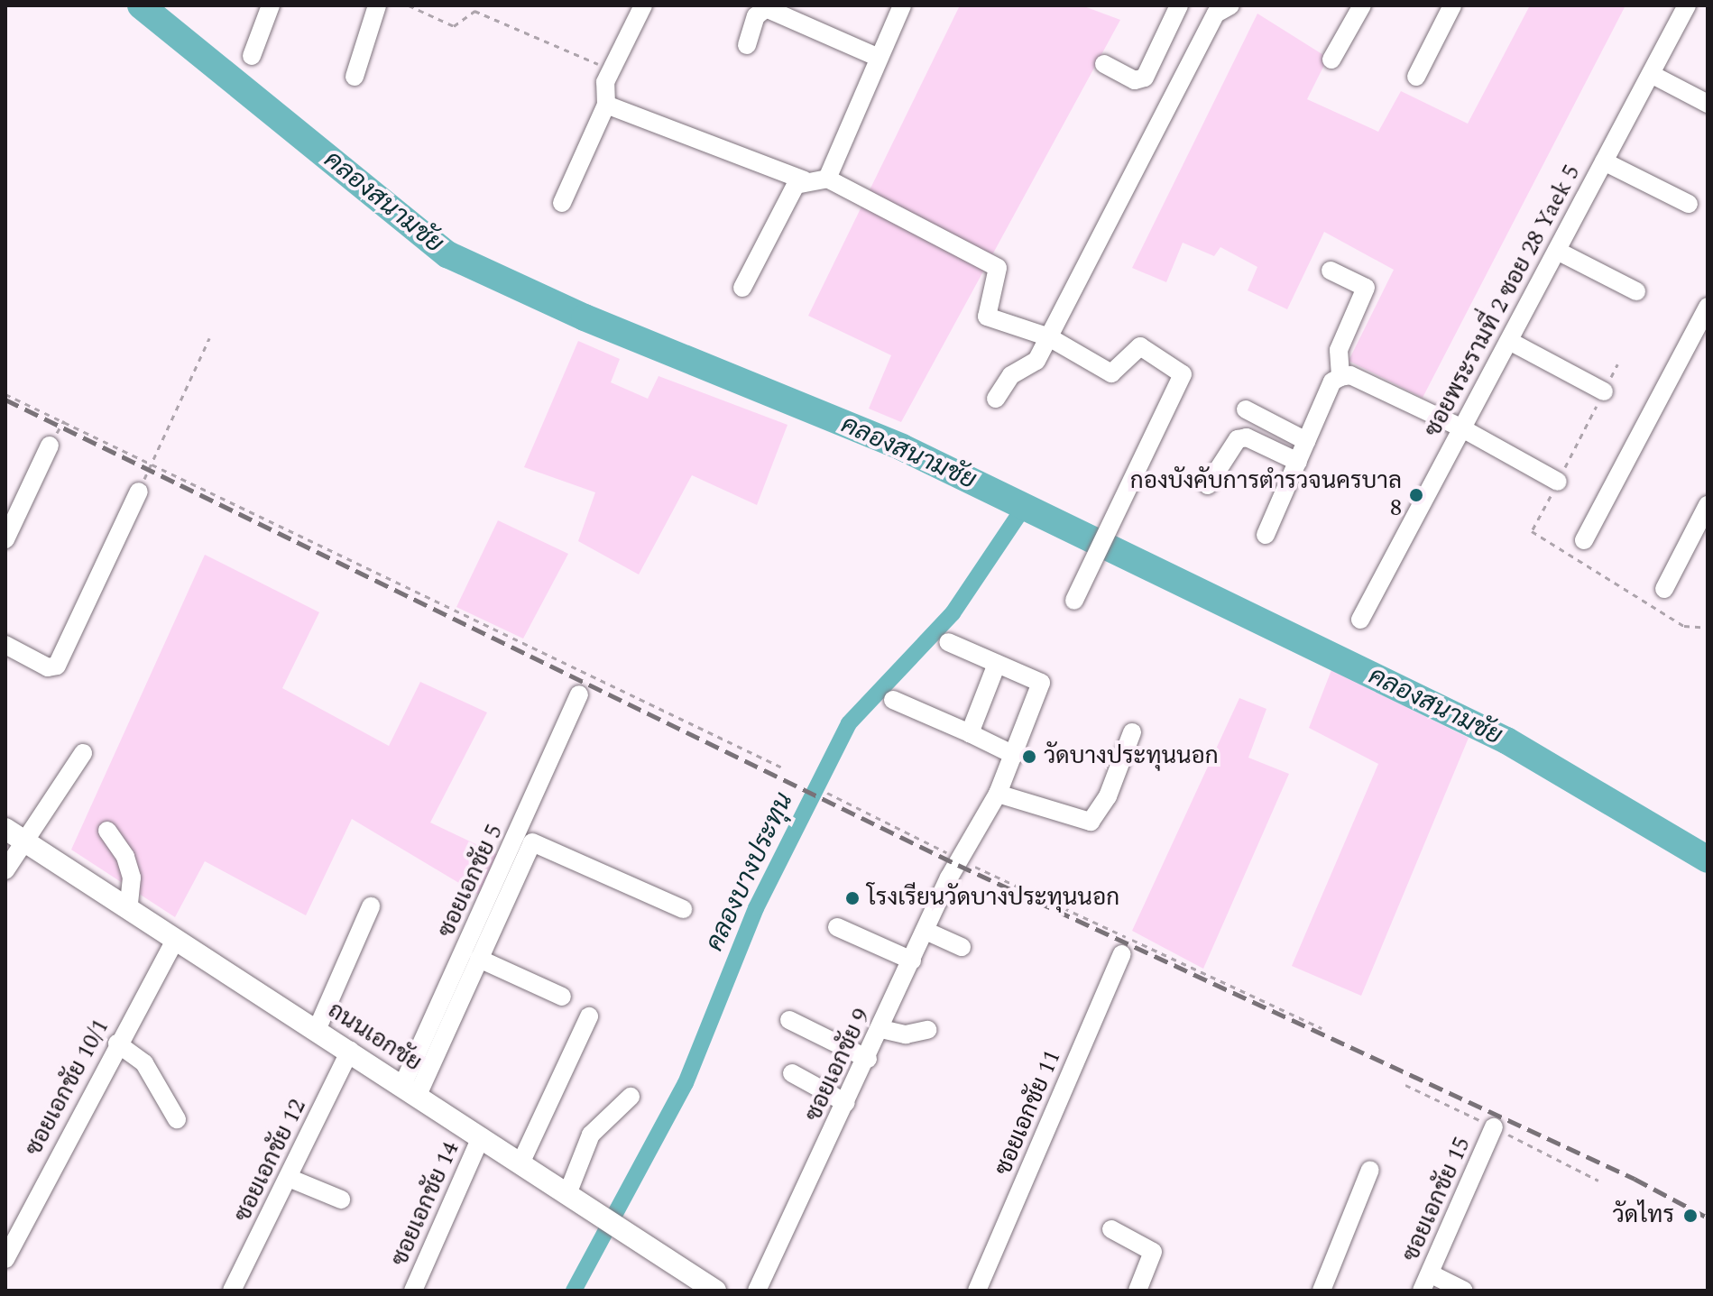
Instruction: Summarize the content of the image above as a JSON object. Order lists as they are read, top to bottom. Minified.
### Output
{"streets":{"main road":["ถนนเอกชัย"],"street":["ซอยพระรามที่ 2 ซอย 28 Yaek 5","ซอยเอกชัย 5","ซอยเอกชัย 9","ซอยเอกชัย 10/1","ซอยเอกชัย 11","ซอยเอกชัย 12","ซอยเอกชัย 15","ซอยเอกชัย 14"]},"crossings":[["ซอยเอกชัย 5","ถนนเอกชัย"],["ถนนเอกชัย","ซอยเอกชัย 10/1"],["ถนนเอกชัย","ซอยเอกชัย 12"],["ถนนเอกชัย","ซอยเอกชัย 14"]],"water":["คลองสนามชัย","คลองบางประทุน"],"places":["กองบังคับการตำรวจนครบาล 8","วัดบางประทุนนอก","โรงเรียนวัดบางประทุนนอก","วัดไทร"]}
